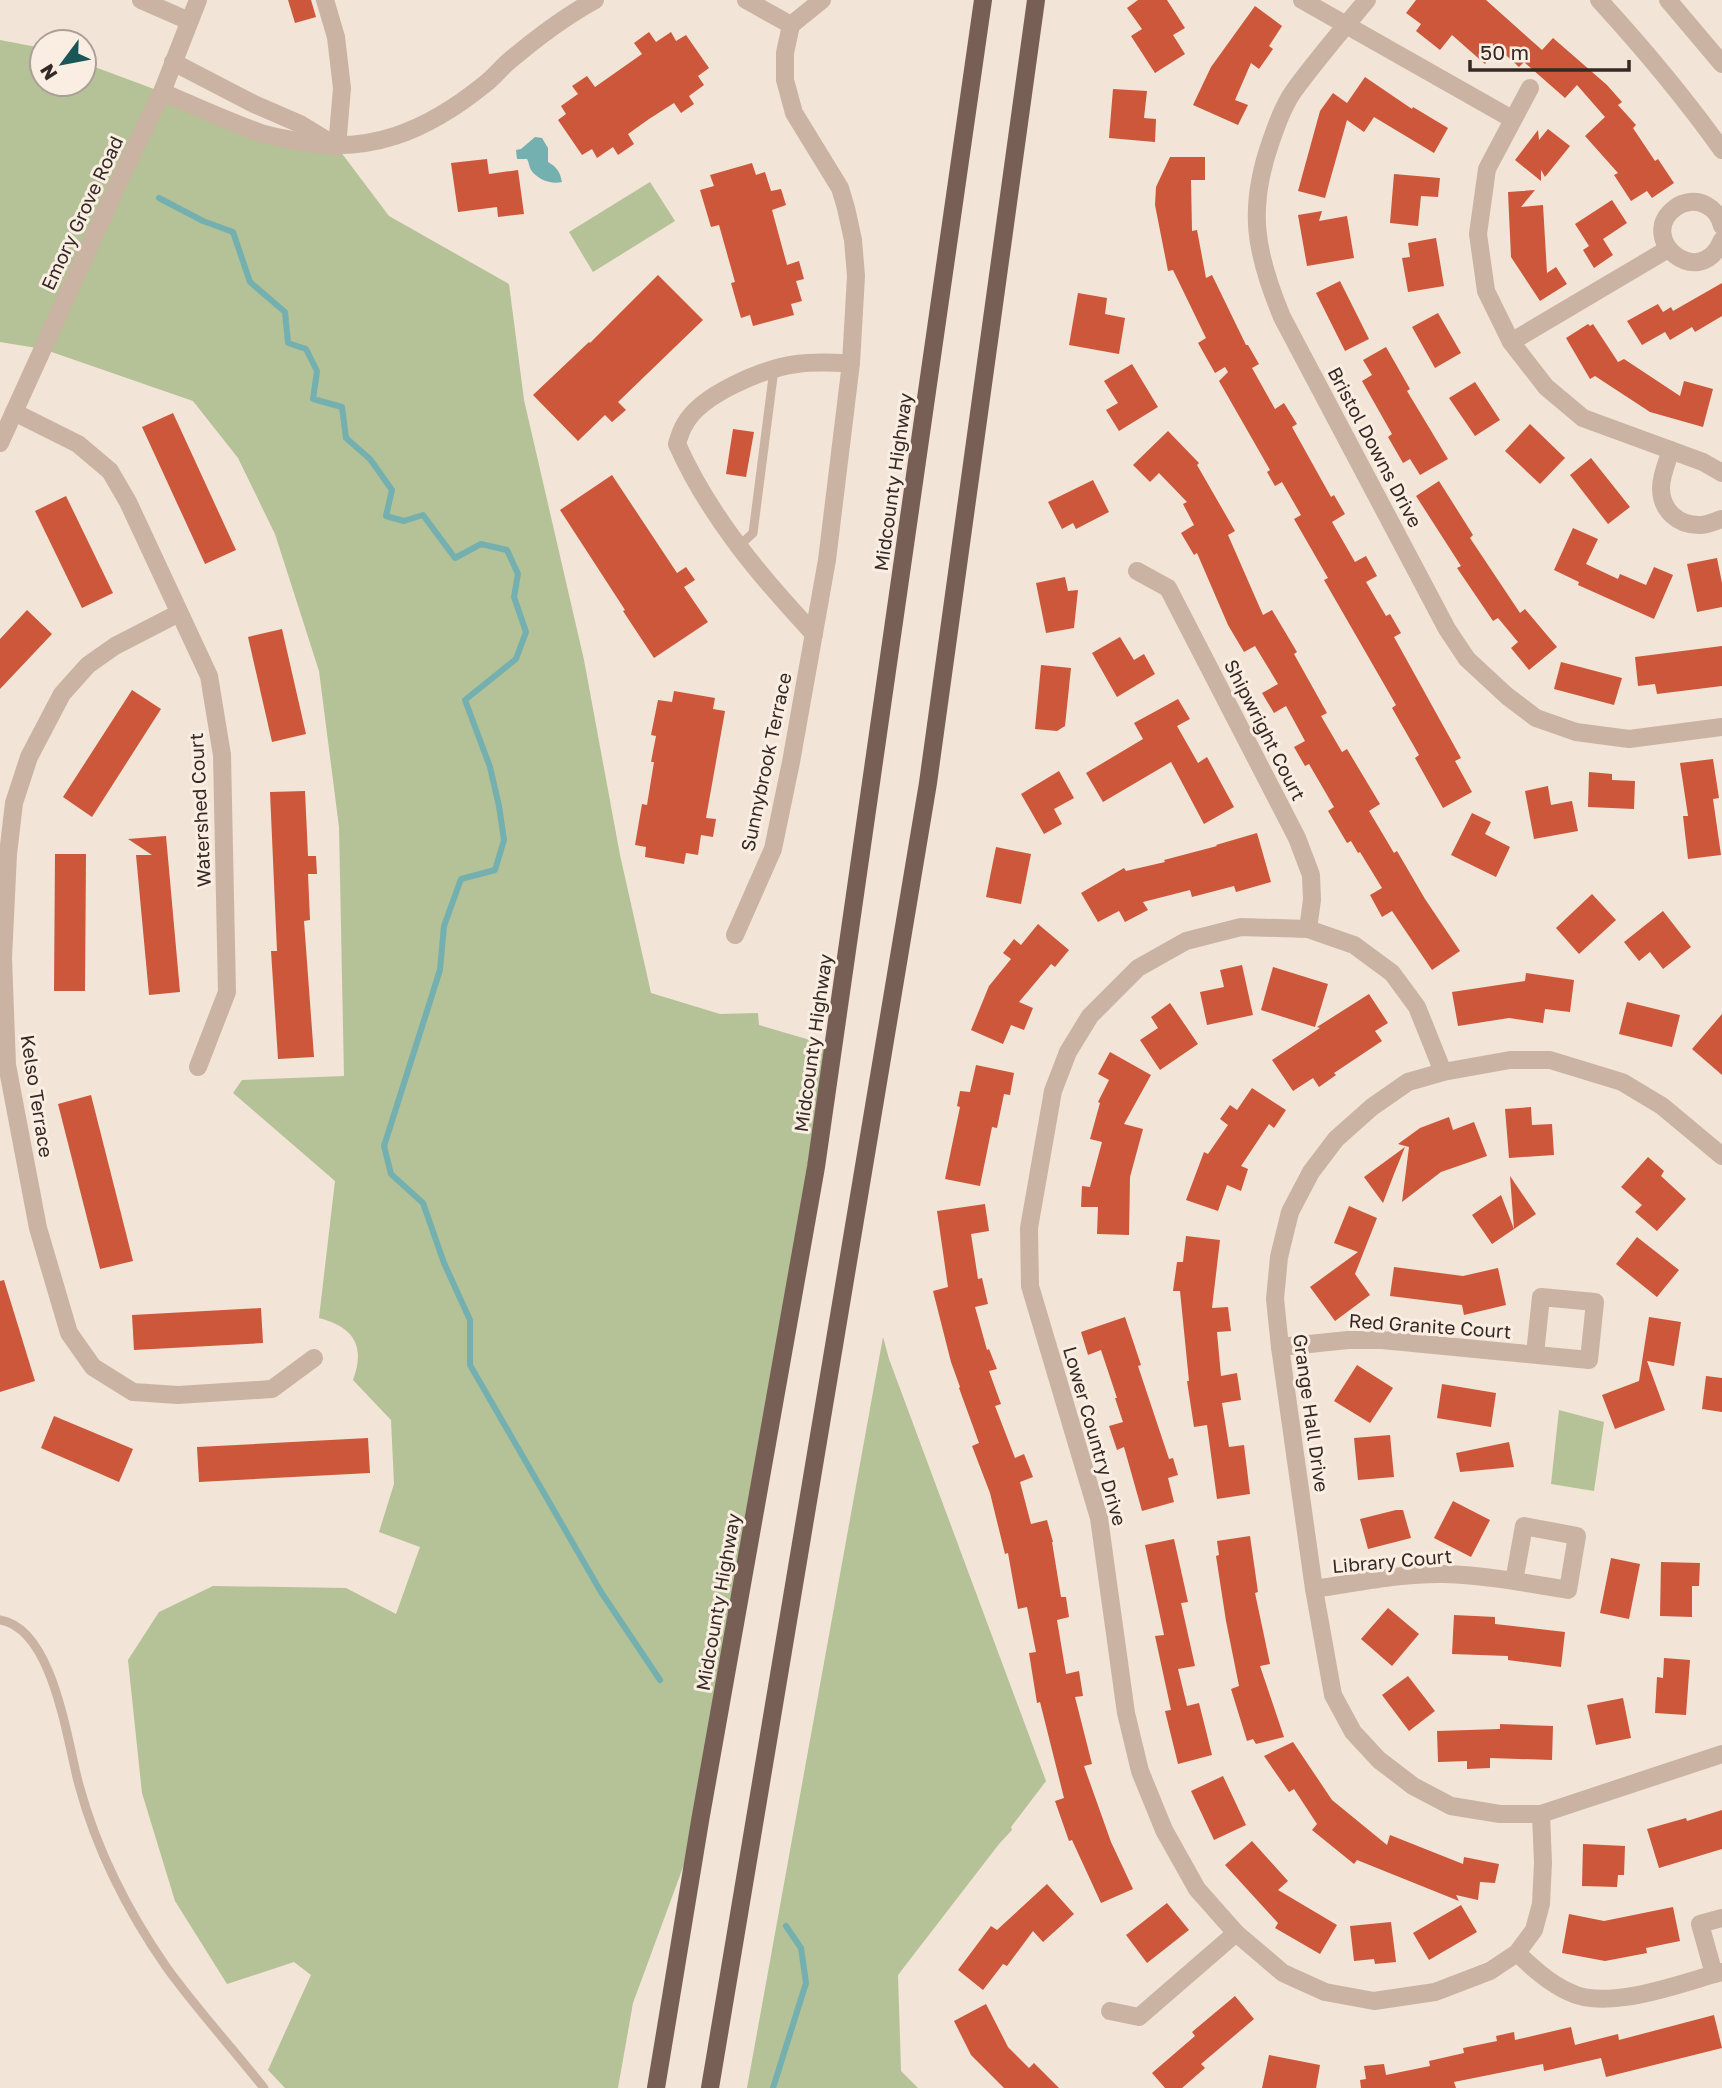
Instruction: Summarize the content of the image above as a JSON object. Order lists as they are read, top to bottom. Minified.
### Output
{"streets":{"main road":["Midcounty Highway"],"street":["Emory Grove Road","Bristol Downs Drive","Shipwright Court","Sunnybrook Terrace","Watershed Court","Kelso Terrace","Red Granite Court","Grange Hall Drive","Lower Country Drive","Library Court"]},"crossings":[["Emory Grove Road","Watershed Court"],["Shipwright Court","Lower Country Drive"],["Watershed Court","Kelso Terrace"],["Red Granite Court","Grange Hall Drive"],["Grange Hall Drive","Lower Country Drive"],["Grange Hall Drive","Library Court"]],"scale_bar":"50 m","north":"bottom left"}
